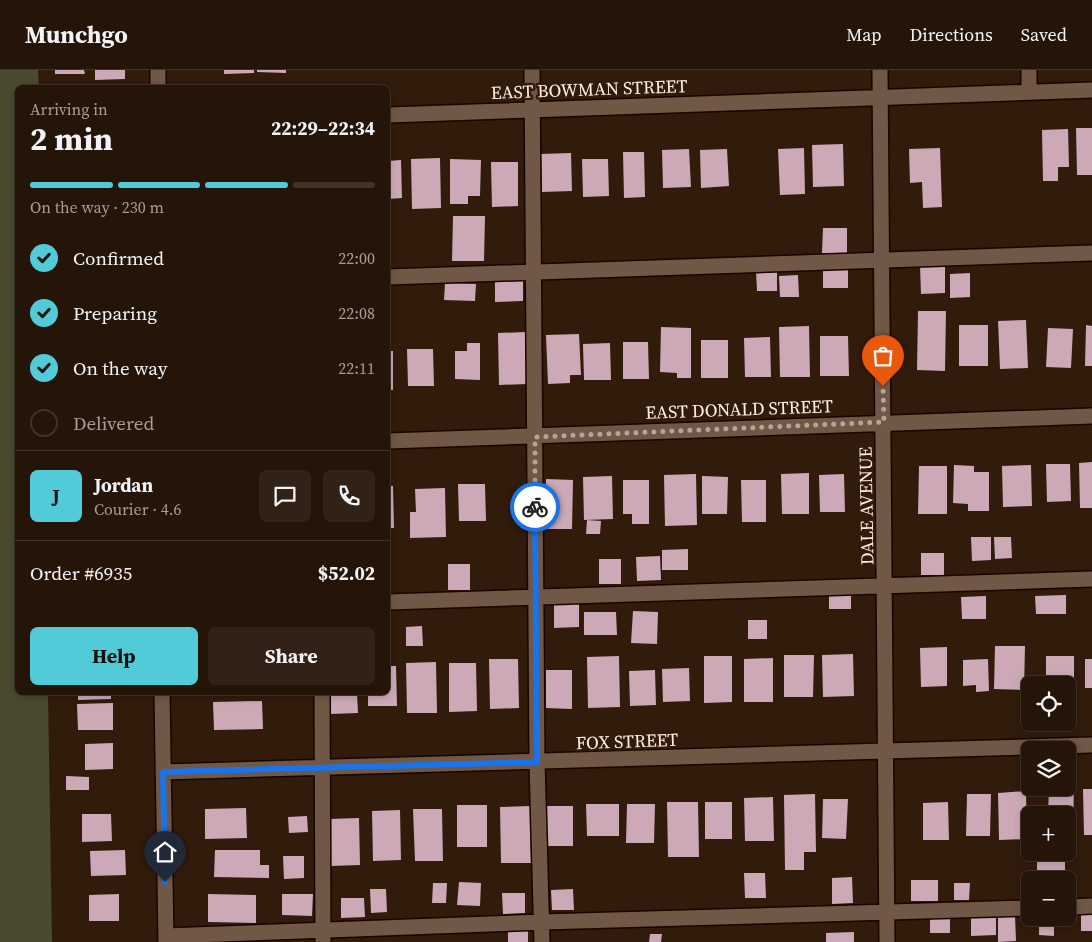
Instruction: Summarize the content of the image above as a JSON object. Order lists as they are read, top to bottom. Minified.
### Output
{"streets":{"street":["EAST BOWMAN STREET","EAST DONALD STREET","DALE AVENUE","FOX STREET"]},"crossings":[["EAST BOWMAN STREET","DALE AVENUE"],["EAST DONALD STREET","DALE AVENUE"],["DALE AVENUE","FOX STREET"]],"page":{"header":"Munchgo","nav":["Map","Directions","Saved"],"heading":["2 min","Arriving in","22:29–22:34"],"panel":["Jordan","Courier · 4.6","Order #6935","$52.02"],"bar":"On the way · 230 m","list":[["Confirmed","22:00"],["Preparing","22:08"],["On the way","22:11"],"Delivered"],"round":"J","buttons":["Help","Share"],"map_buttons":["+","−"]}}
